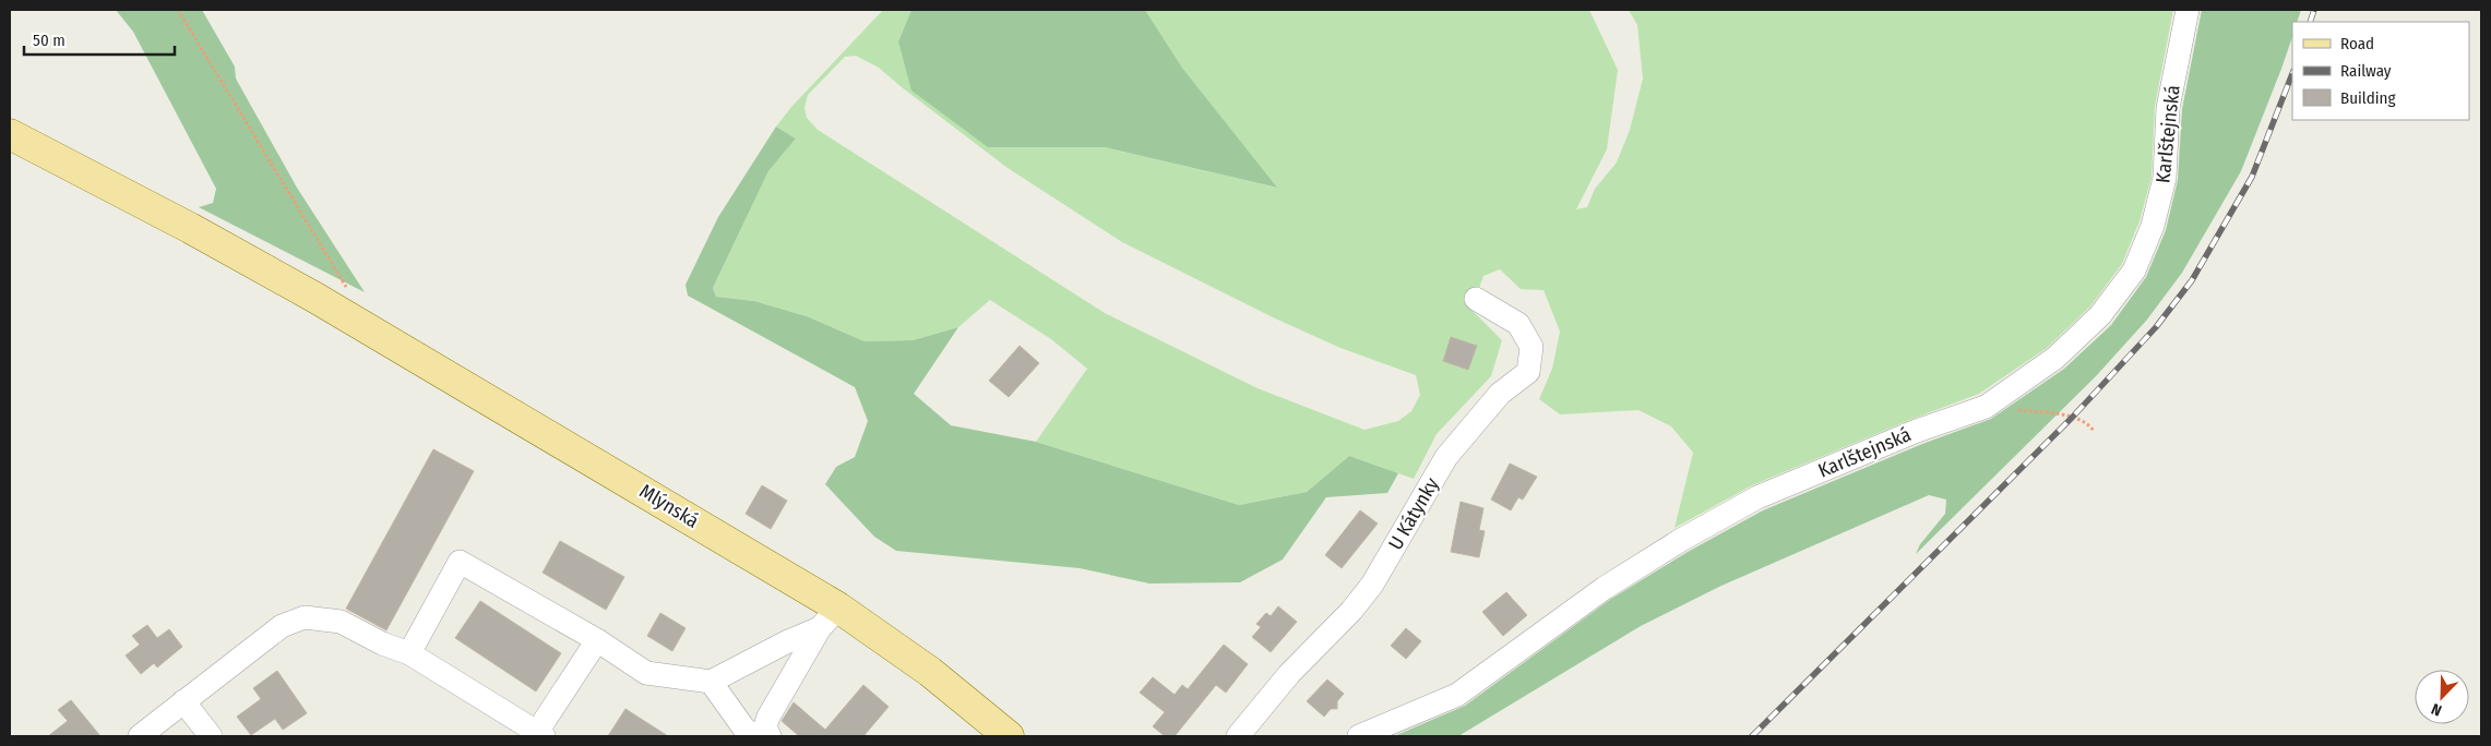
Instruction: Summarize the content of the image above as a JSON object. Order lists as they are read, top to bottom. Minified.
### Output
{"streets":{"main road":["Mlýnská"],"street":["Karlštejnská","U Kátynky"]},"legend":["Road","Railway","Building"],"scale_bar":"50 m","north":"bottom left"}
